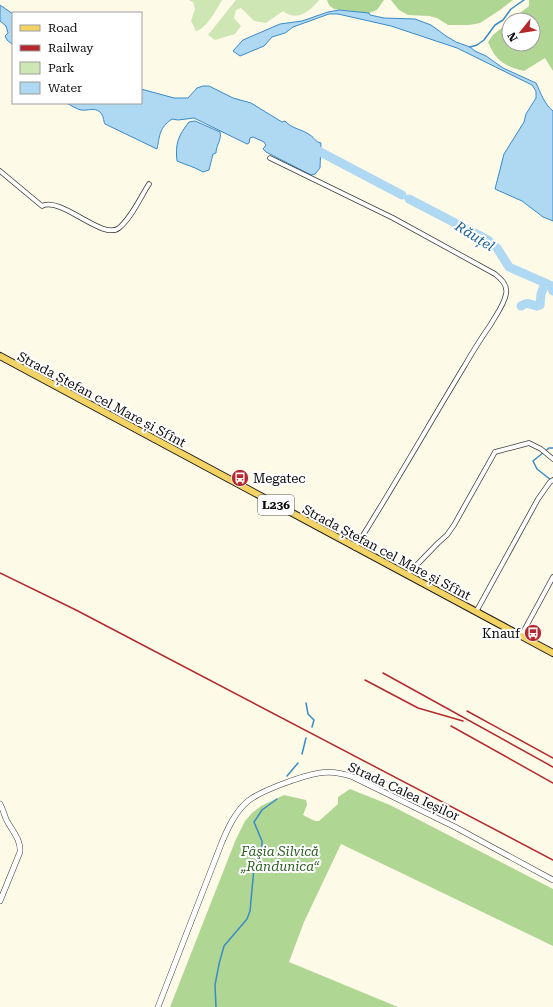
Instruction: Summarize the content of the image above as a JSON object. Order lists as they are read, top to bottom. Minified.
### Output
{"streets":{"main road":["Strada Ștefan cel Mare și Sfînt","L236"],"street":["Strada Calea Ieșilor"]},"water":["Răuțel"],"parks":["Fâşia Silvică „Rândunica“"],"places":{"bus stop":["Megatec","Knauf"]},"legend":["Road","Railway","Park","Water"],"north":"bottom left"}
